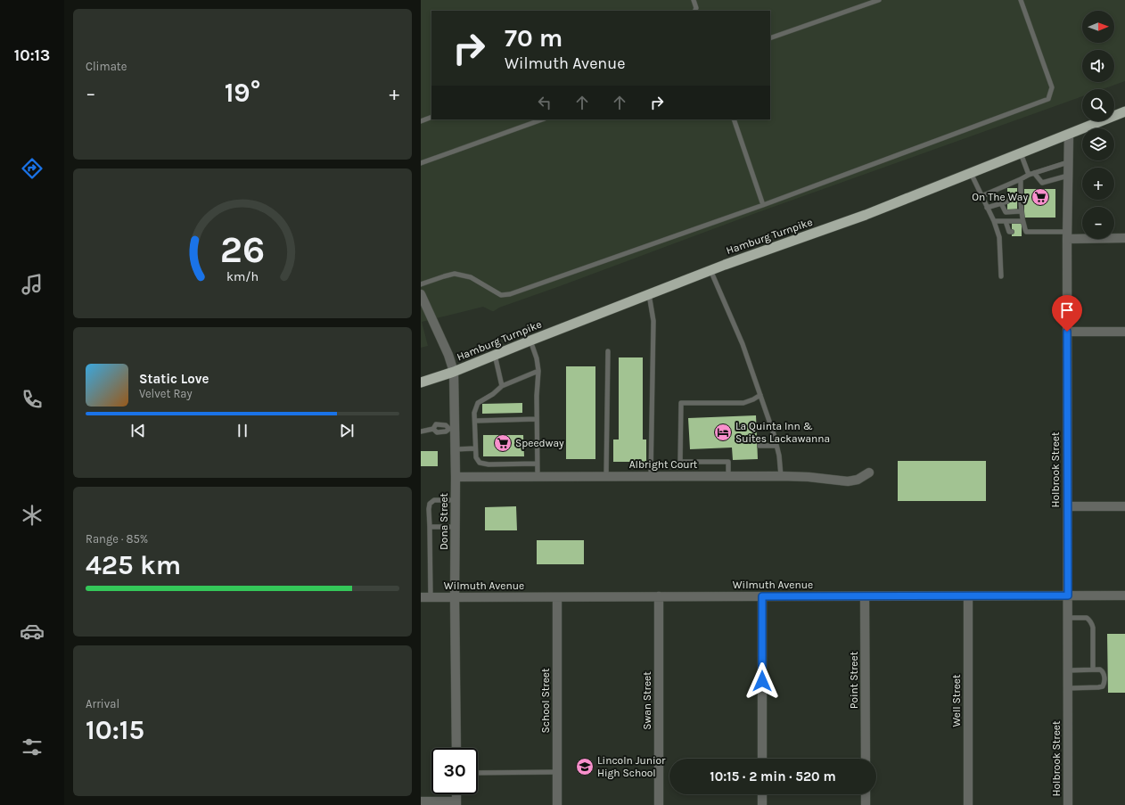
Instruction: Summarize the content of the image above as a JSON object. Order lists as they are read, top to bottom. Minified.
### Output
{"streets":{"highway":["Hamburg Turnpike"],"street":["Albright Court","Holbrook Street","Dona Street","Wilmuth Avenue","Point Street","School Street","Swan Street","Well Street"]},"crossings":[["Hamburg Turnpike","Holbrook Street"],["Hamburg Turnpike","Dona Street"],["Albright Court","Dona Street"],["Holbrook Street","Wilmuth Avenue"],["Dona Street","Wilmuth Avenue"],["Wilmuth Avenue","Point Street"],["Wilmuth Avenue","School Street"],["Wilmuth Avenue","Swan Street"],["Wilmuth Avenue","Well Street"]],"places":{"supermarket":["On The Way","Speedway"],"hotel":["La Quinta Inn & Suites Lackawanna"],"school or university":["Lincoln Junior High School"]},"north":"right","page":{"tabs":"10:13","tile":["Climate",["Range · 85%","425 km"],["Arrival","10:15"]],"map_buttons":["+","−"],"turn":["70 m","Wilmuth Avenue"],"heat":["−","19°","+"],"song":["Static Love","Velvet Ray"],"limit":"30","trip":"10:15 · 2 min · 520 m","gauge":["26","km/h"]}}
